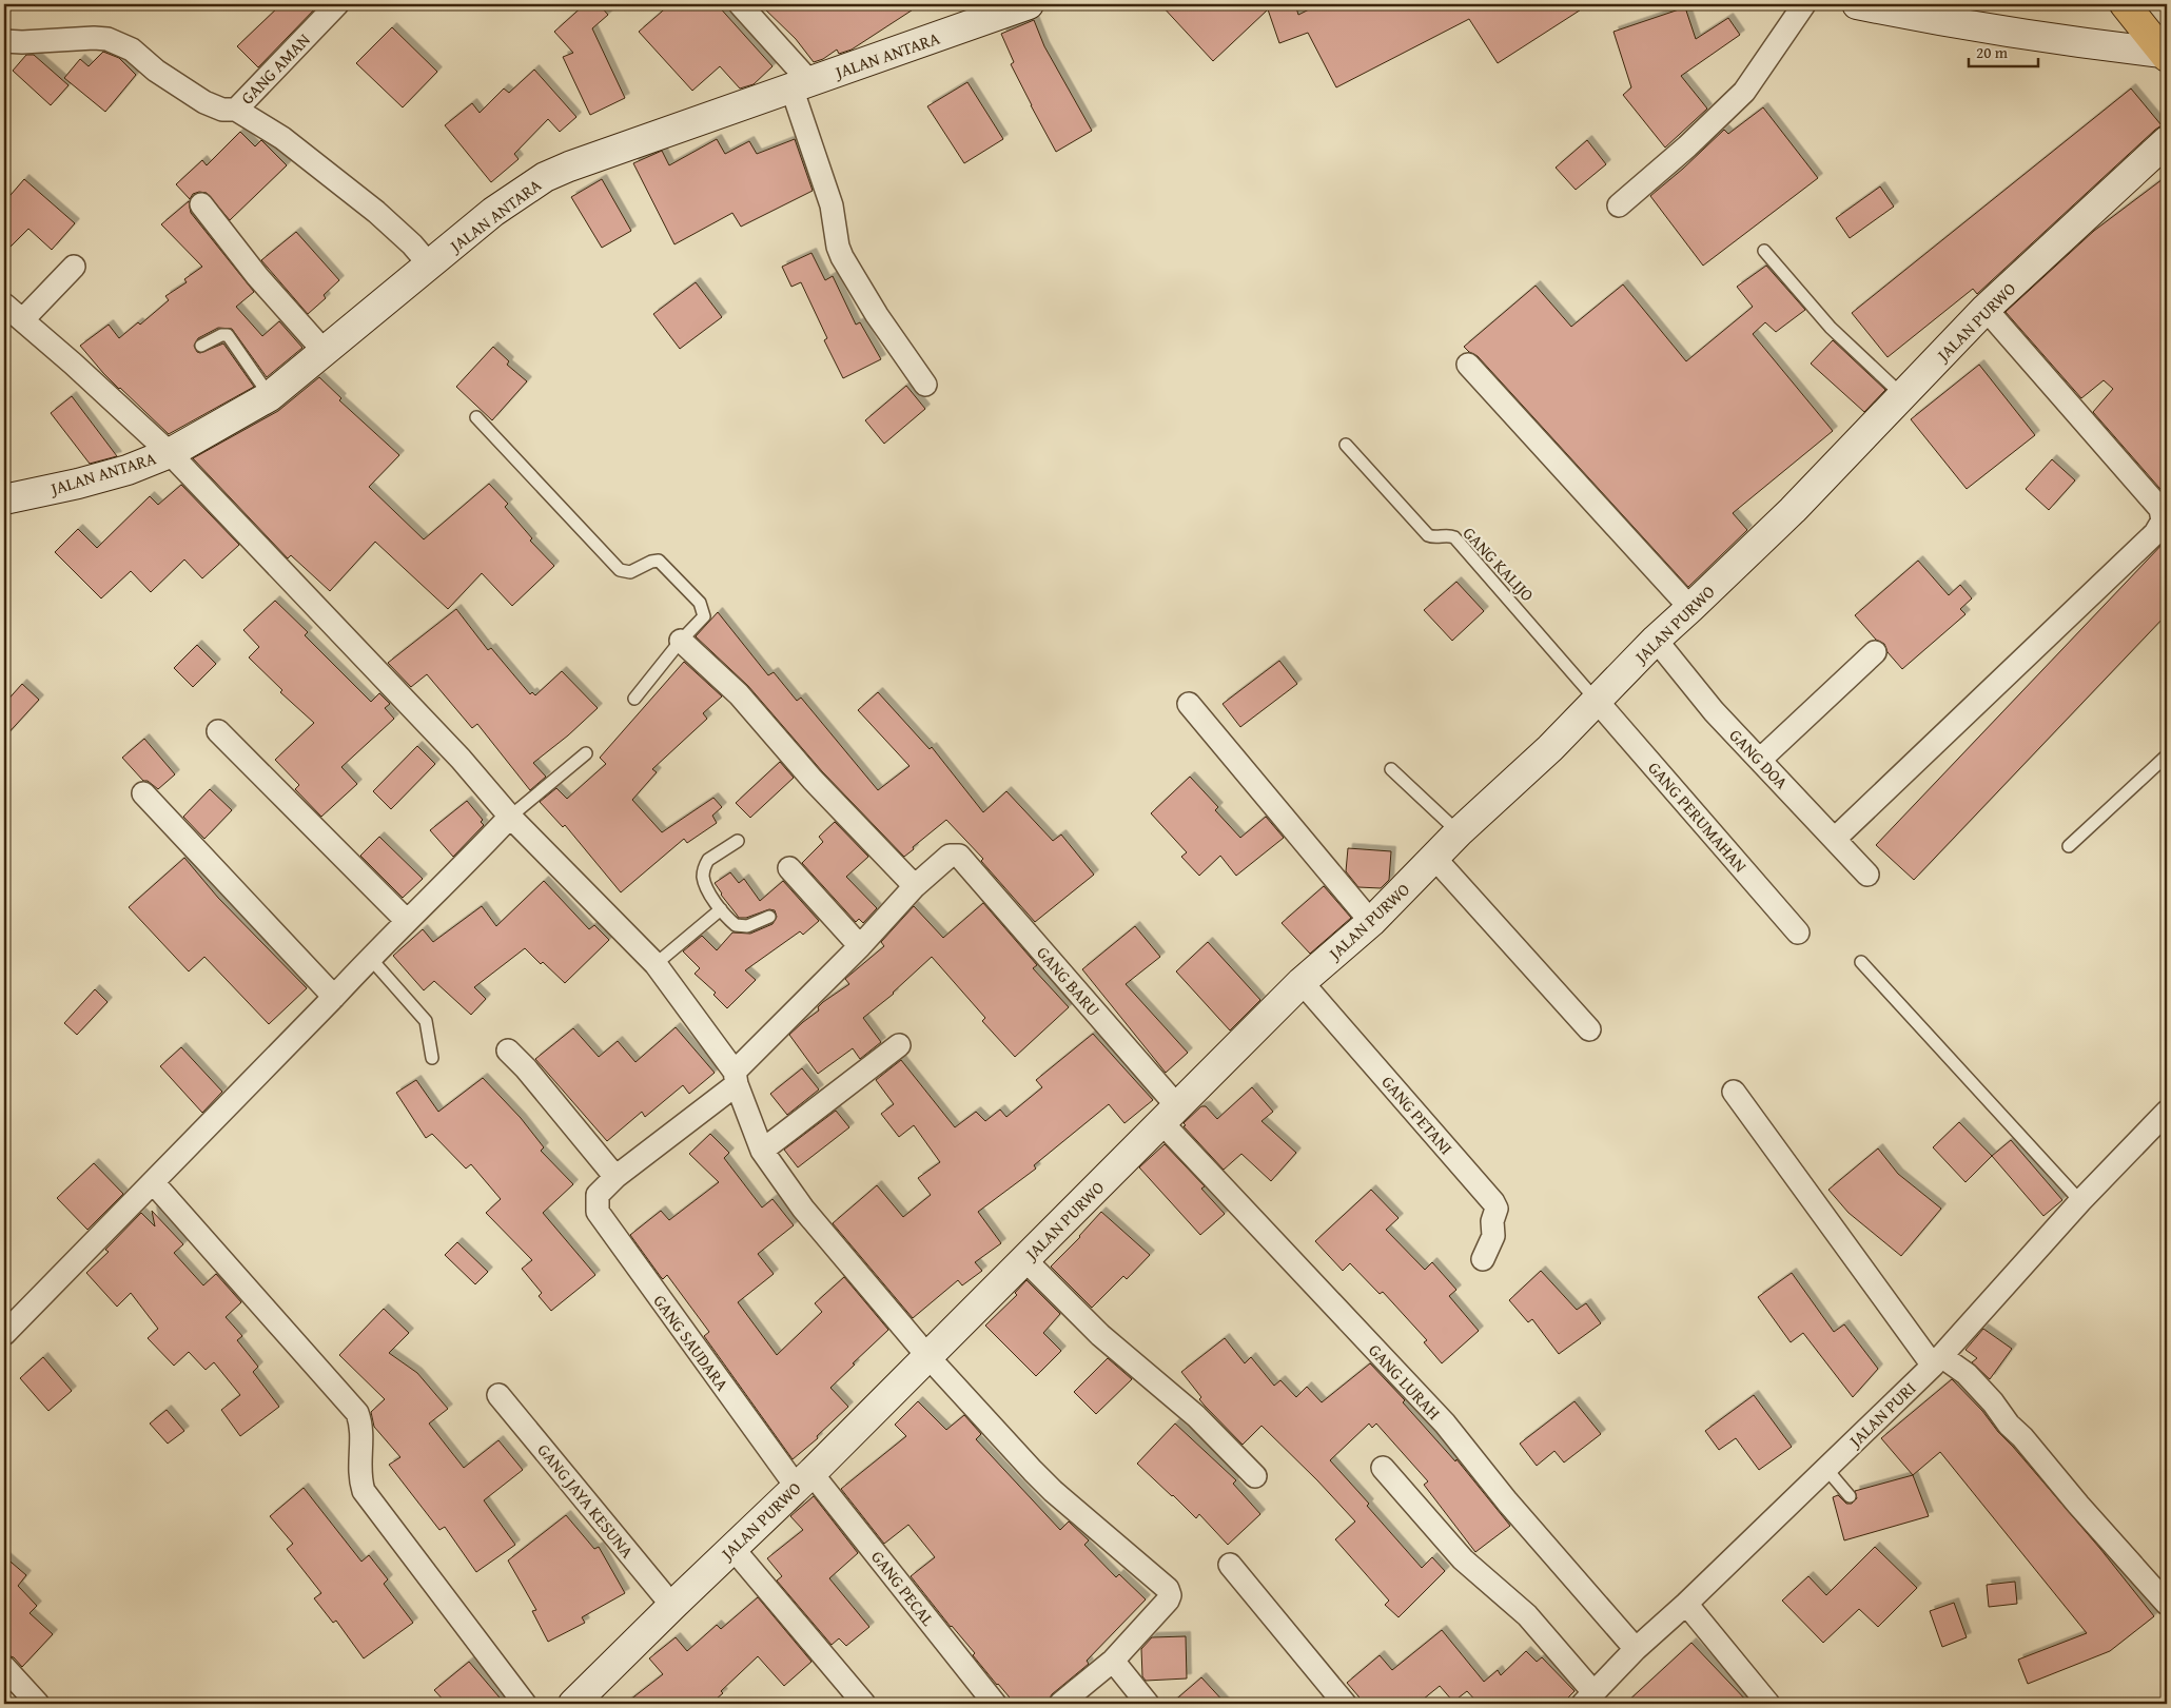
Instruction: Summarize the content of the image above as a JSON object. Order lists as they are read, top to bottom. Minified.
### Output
{"streets":{"street":["JALAN ANTARA","GANG AMAN","JALAN PURWO","GANG DOA","GANG PERUMAHAN","GANG BARU","GANG PETANI","GANG SAUDARA","GANG LURAH","JALAN PURI","GANG JAYA KESUNA","GANG PECAL"],"lane":["GANG KALIJO"]},"crossings":[["JALAN PURWO","GANG KALIJO"],["JALAN PURWO","GANG DOA"],["JALAN PURWO","GANG PERUMAHAN"],["JALAN PURWO","GANG BARU"],["JALAN PURWO","GANG PETANI"],["JALAN PURWO","GANG SAUDARA"],["JALAN PURWO","GANG LURAH"],["JALAN PURWO","GANG JAYA KESUNA"],["JALAN PURWO","GANG PECAL"],["GANG KALIJO","GANG PERUMAHAN"],["GANG BARU","GANG LURAH"],["GANG SAUDARA","GANG PECAL"],["GANG LURAH","JALAN PURI"]],"scale_bar":"20 m"}
